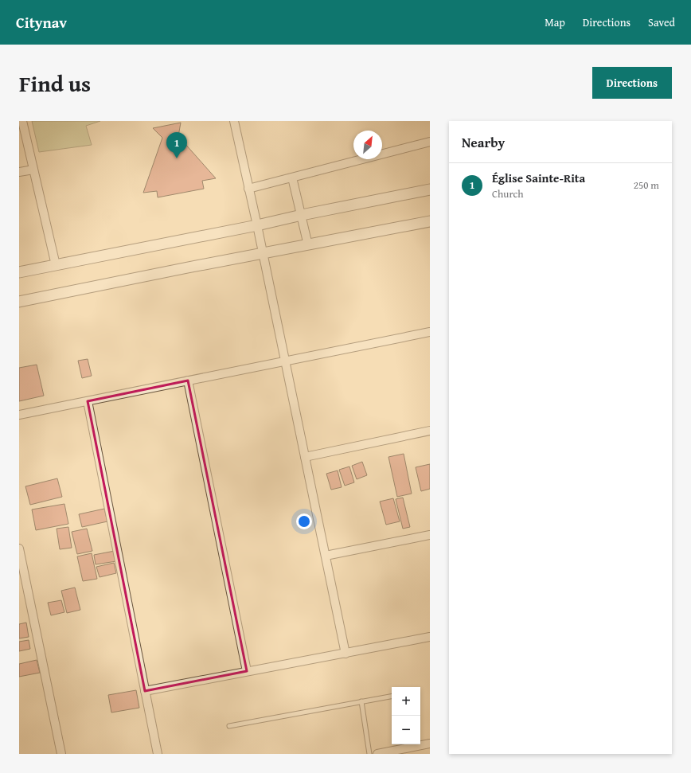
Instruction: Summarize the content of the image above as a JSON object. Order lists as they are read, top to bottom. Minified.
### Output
{"north":"top right","page":{"header":"Citynav","nav":["Map","Directions","Saved"],"title":"Find us","buttons":"Directions","heading":"Nearby","pins":"1","list":[{"mark":"1","name":"Église Sainte-Rita","note":"Church","value":"250 m"}],"map_buttons":["+","−"]}}
